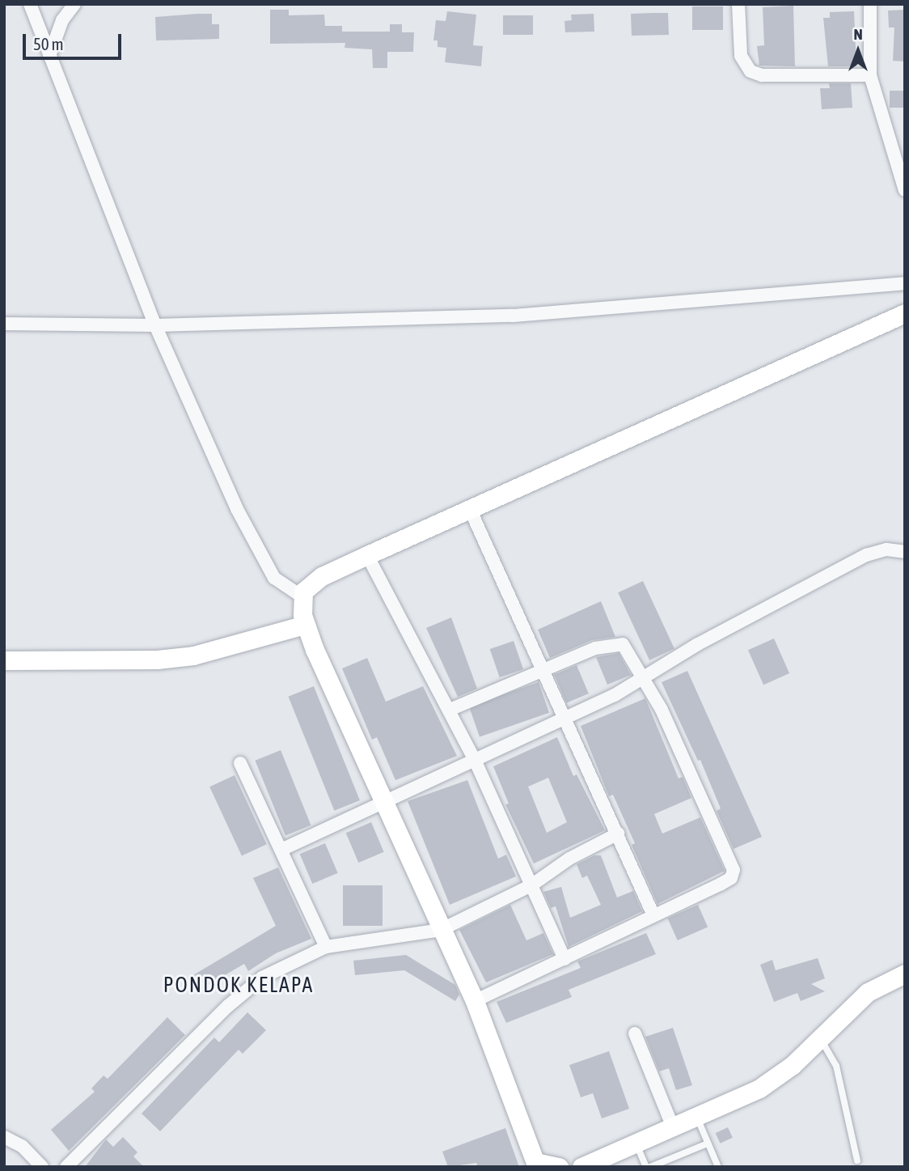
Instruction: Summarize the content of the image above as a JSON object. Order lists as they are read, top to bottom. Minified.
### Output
{"districts":["PONDOK KELAPA"],"scale_bar":"50 m","north":"top"}
